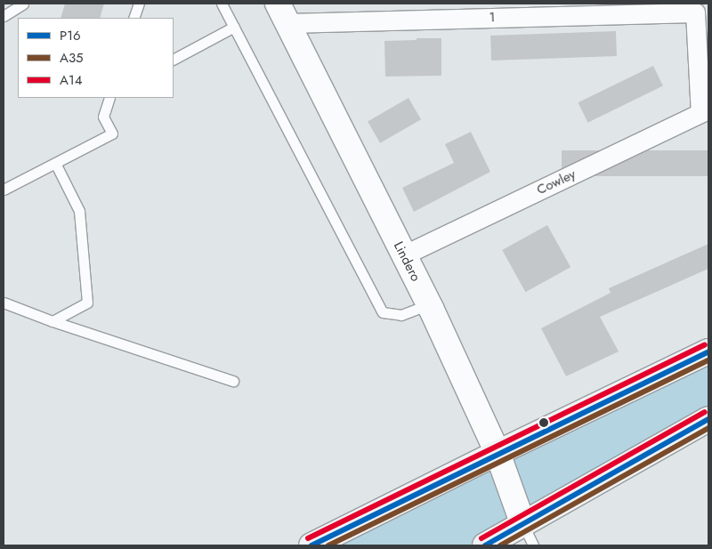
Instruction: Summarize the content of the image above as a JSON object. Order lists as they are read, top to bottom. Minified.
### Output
{"streets":{"street":["1","Cowley","Lindero"]},"crossings":[["1","Cowley"],["1","Lindero"],["Cowley","Lindero"]],"lines":["transit line A14","transit line P16","transit line A35"],"legend":["P16","A35","A14"]}
